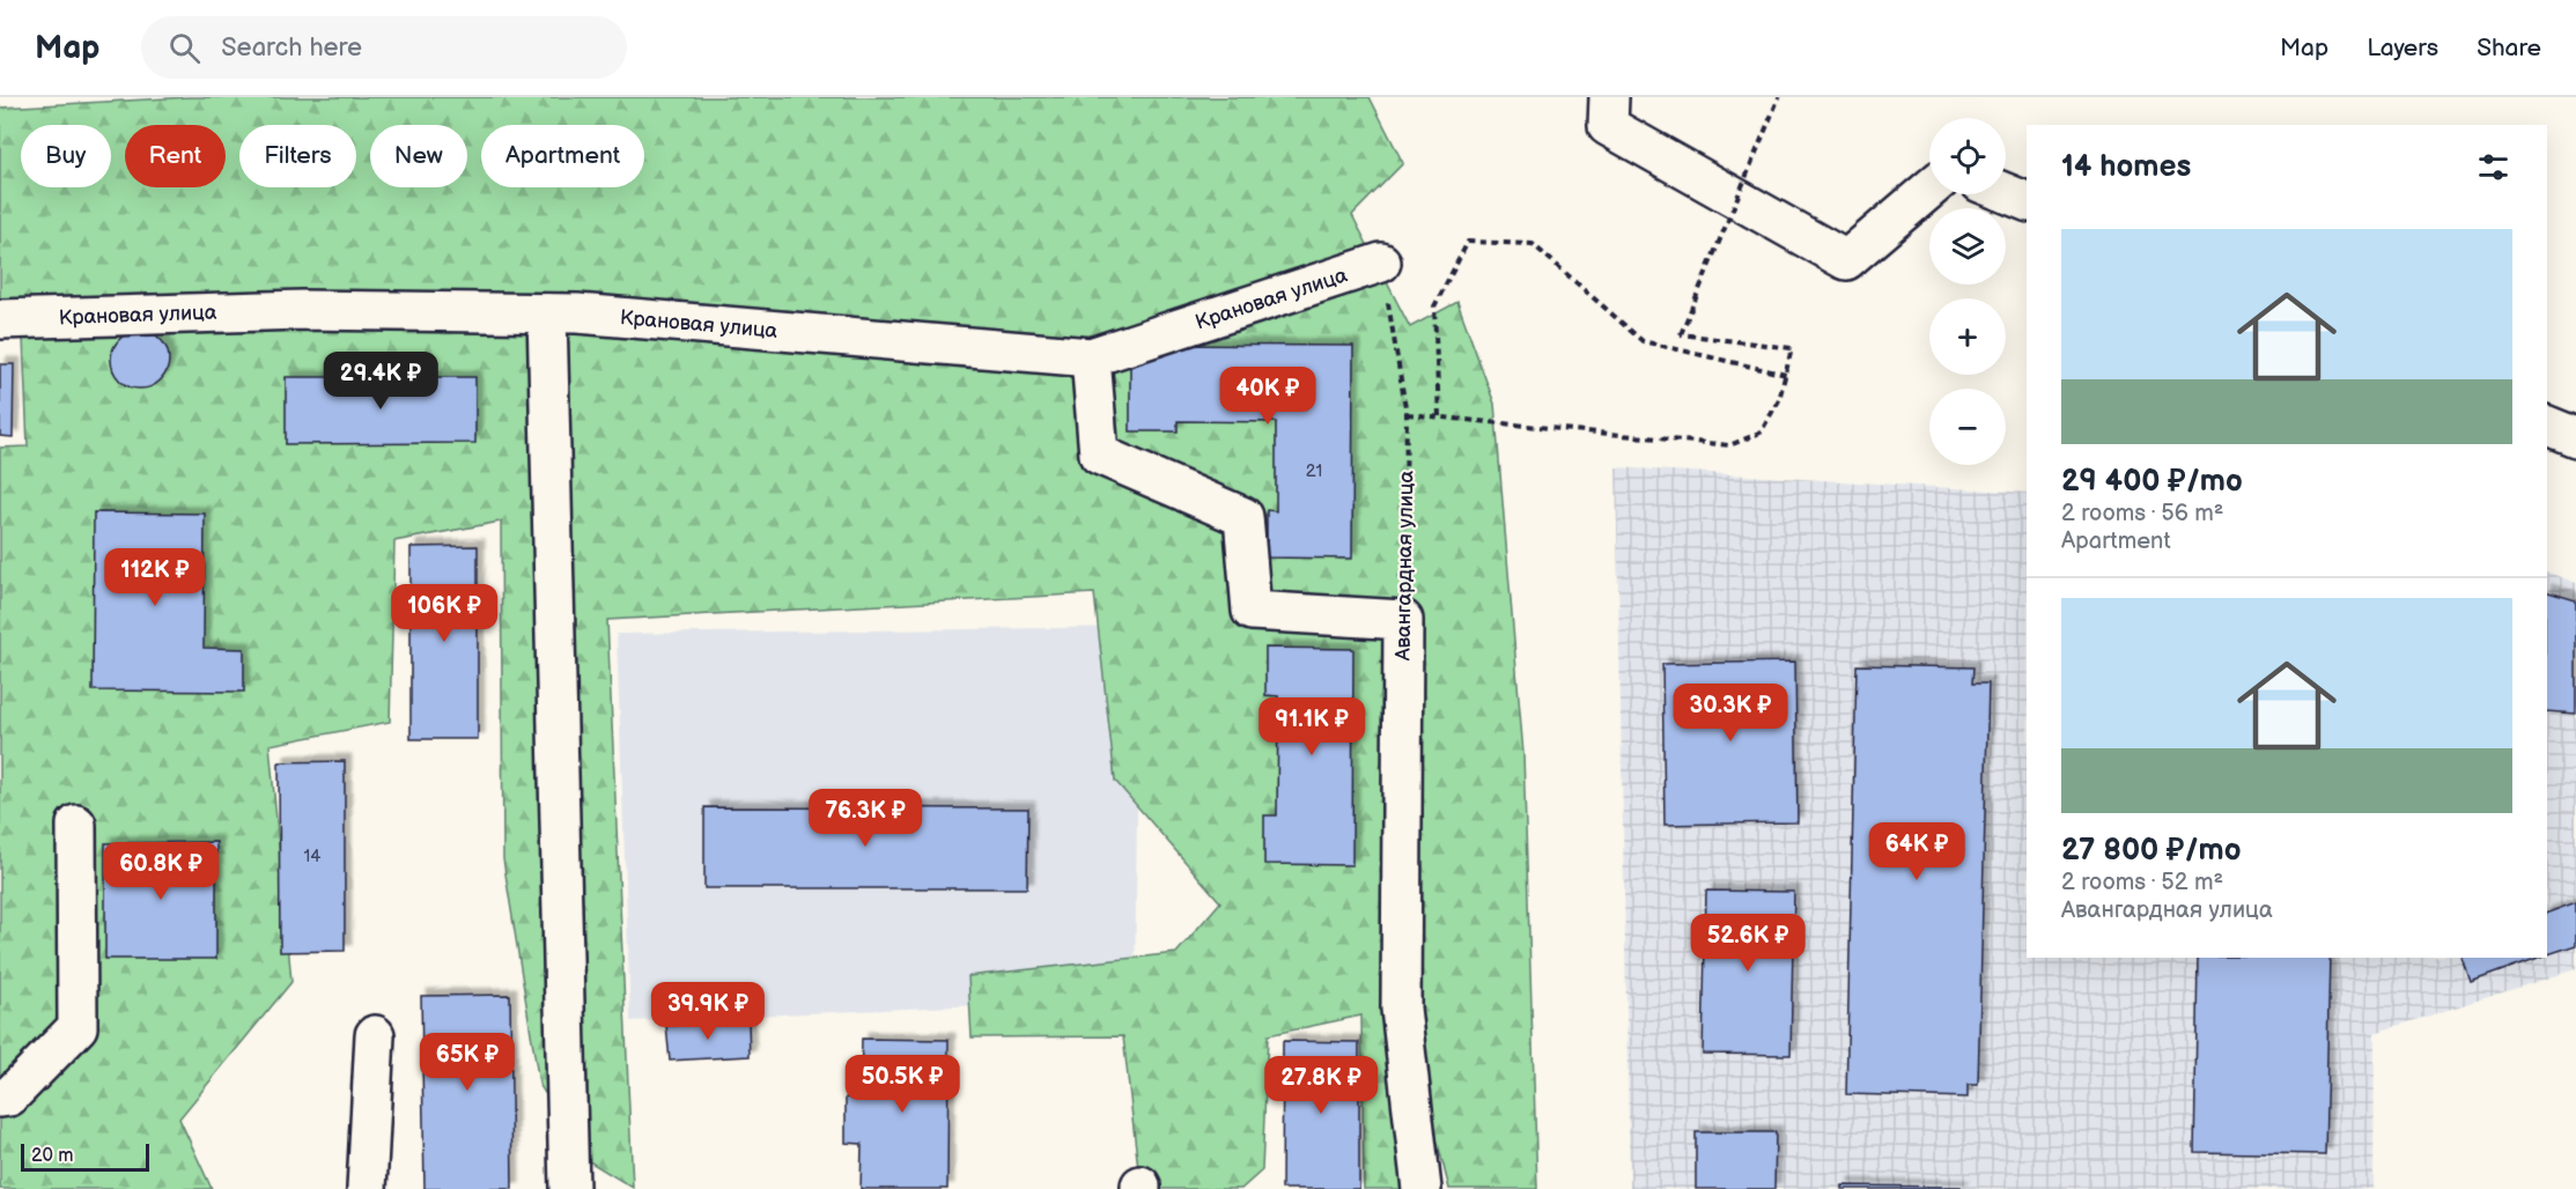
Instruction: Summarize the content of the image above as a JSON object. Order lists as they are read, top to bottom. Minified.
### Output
{"streets":{"street":["Крановая улица","Авангардная улица"]},"crossings":[["Крановая улица","Авангардная улица"]],"house_numbers":["21","14"],"scale_bar":"20 m","page":{"header":"Map","search":"Search here","nav":["Map","Layers","Share"],"map_buttons":["+","−"],"chip":["Buy","Rent","Filters","New","Apartment"],"heading":"14 homes","list":[{"name":"29 400 ₽/mo","note":"2 rooms · 56 m² · Apartment"},{"name":"27 800 ₽/mo","note":"2 rooms · 52 m² · Авангардная улица"}],"price":["29.4K ₽","40K ₽","112K ₽","106K ₽","30.3K ₽","91.1K ₽","76.3K ₽","64K ₽","60.8K ₽","52.6K ₽","39.9K ₽","65K ₽","50.5K ₽","27.8K ₽"],"scale":"20 m"}}
